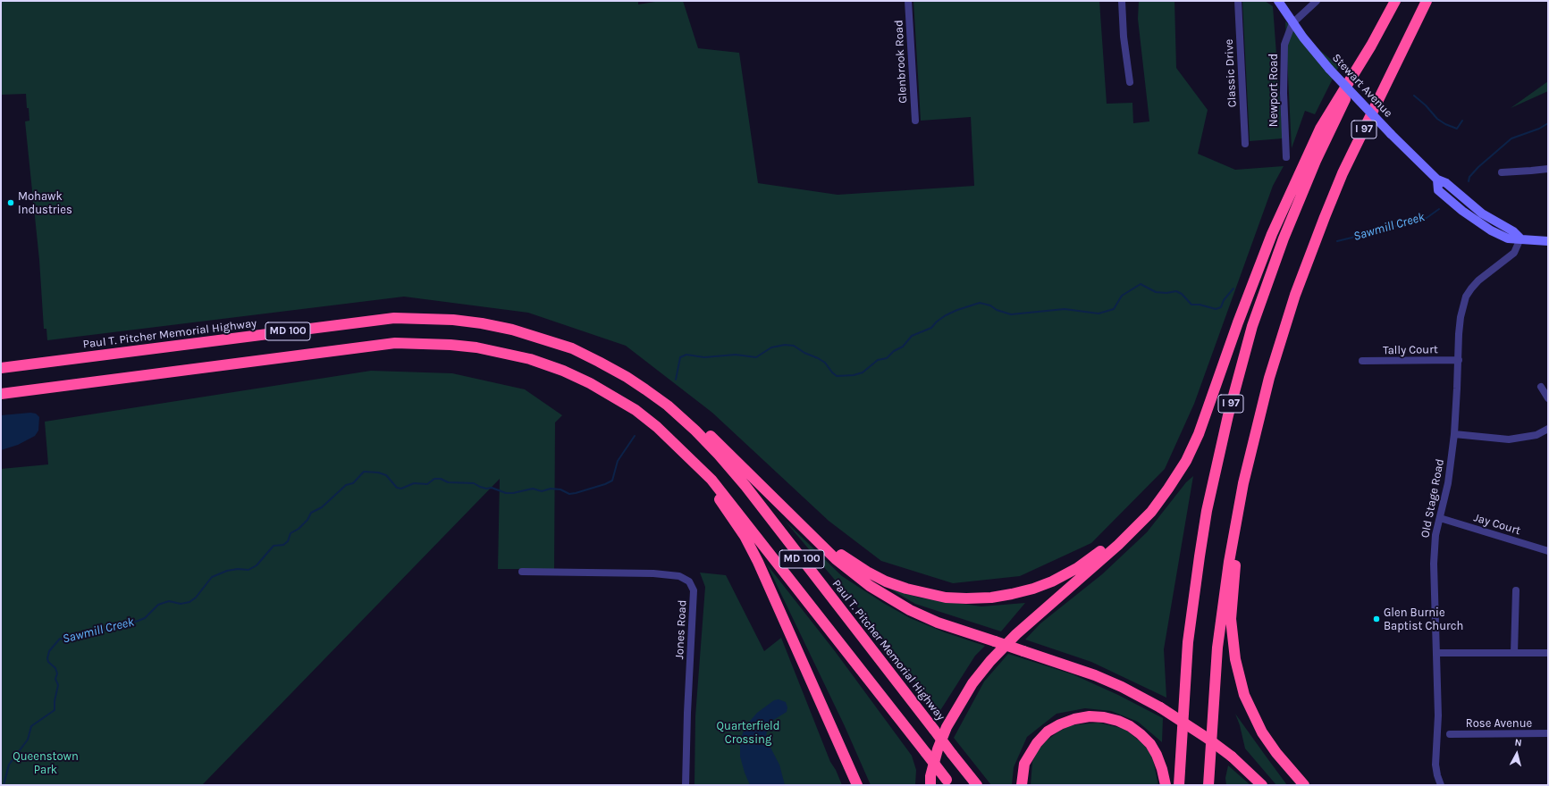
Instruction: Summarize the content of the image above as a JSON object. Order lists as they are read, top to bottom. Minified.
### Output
{"streets":{"highway":["I 97","MD 100","Paul T. Pitcher Memorial Highway"],"street":["Glenbrook Road","Classic Drive","Stewart Avenue","Newport Road","Tally Court","Old Stage Road","Jay Court","Jones Road","Rose Avenue"]},"crossings":[["Stewart Avenue","Newport Road"],["Stewart Avenue","Old Stage Road"],["Tally Court","Old Stage Road"],["Old Stage Road","Jay Court"]],"water":["Sawmill Creek"],"parks":["Quarterfield Crossing","Queenstown Park"],"places":["Mohawk Industries","Glen Burnie Baptist Church"],"north":"top"}
